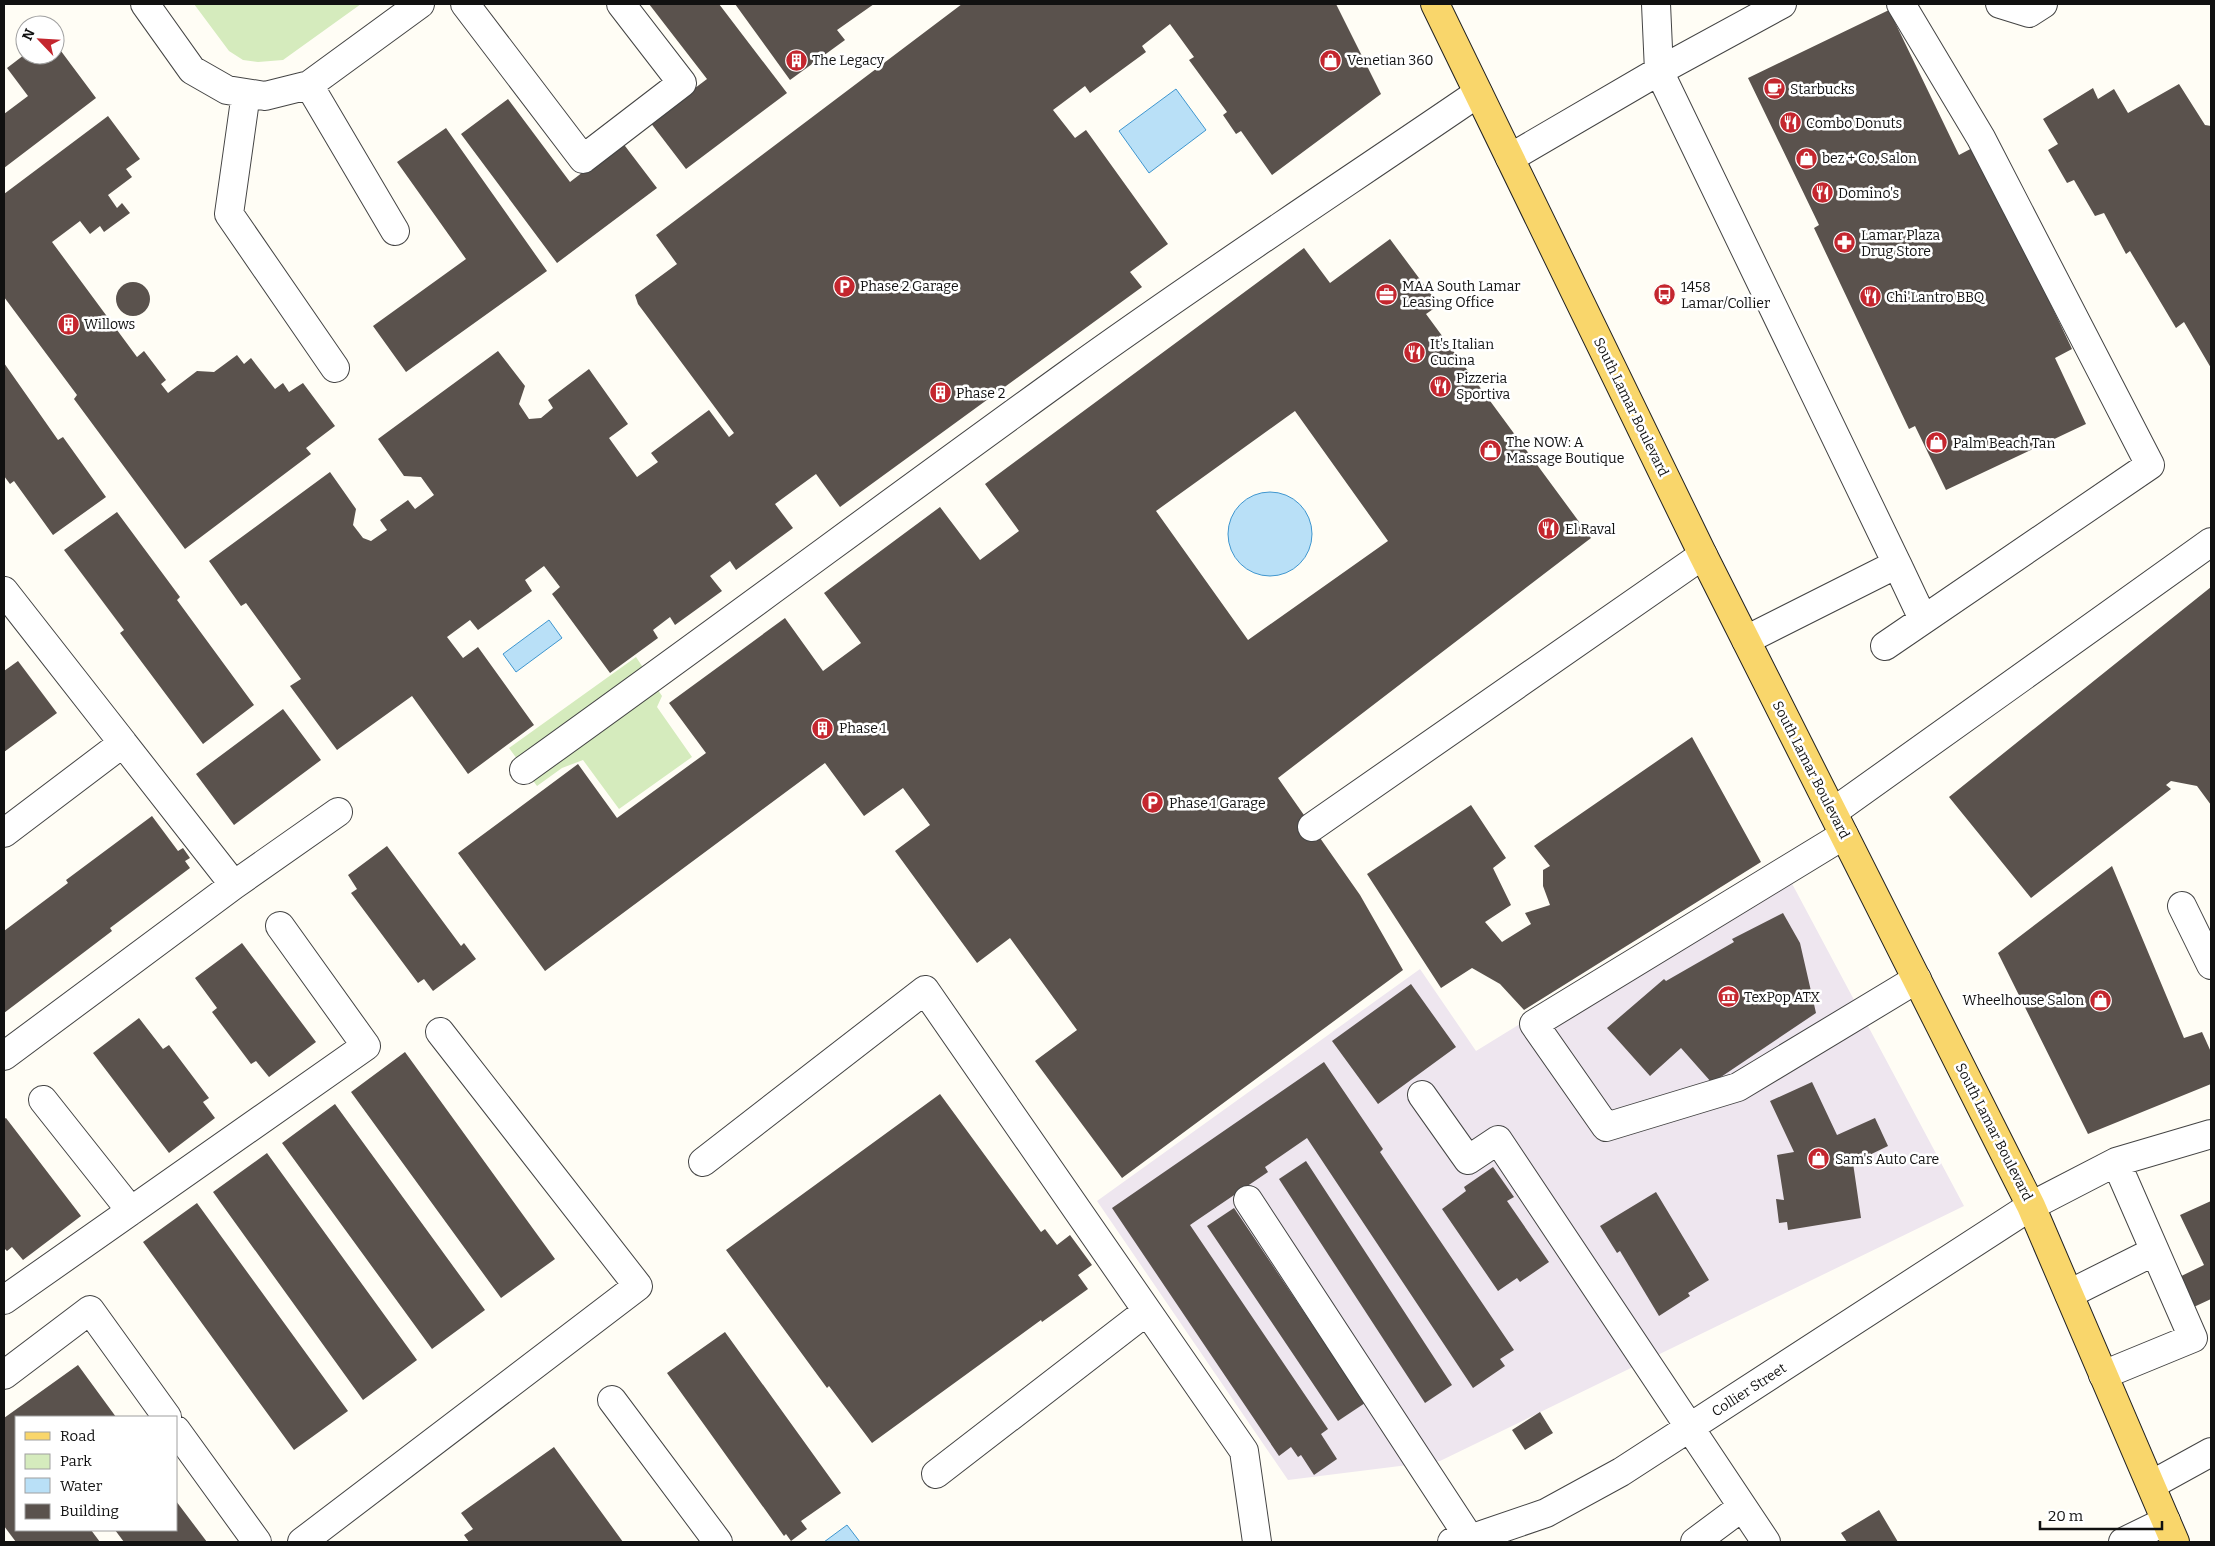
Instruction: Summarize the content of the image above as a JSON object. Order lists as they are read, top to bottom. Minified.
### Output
{"streets":{"main road":["South Lamar Boulevard"],"street":["Collier Street"]},"crossings":[["South Lamar Boulevard","Collier Street"]],"places":{"building":["The Legacy","Willows","Phase 2","Phase 1"],"shop":["Venetian 360","bez + Co. Salon","Palm Beach Tan","The NOW: A Massage Boutique","Wheelhouse Salon","Sam's Auto Care"],"cafe":["Starbucks"],"restaurant":["Combo Donuts","Domino's","Chi'Lantro BBQ","It's Italian Cucina","Pizzeria Sportiva","El Raval"],"pharmacy":["Lamar Plaza Drug Store"],"parking":["Phase 2 Garage","Phase 1 Garage"],"office":["MAA South Lamar Leasing Office"],"bus stop":["1458 Lamar/Collier"],"museum":["TexPop ATX"]},"legend":["Road","Park","Water","Building"],"scale_bar":"20 m","north":"top left"}
